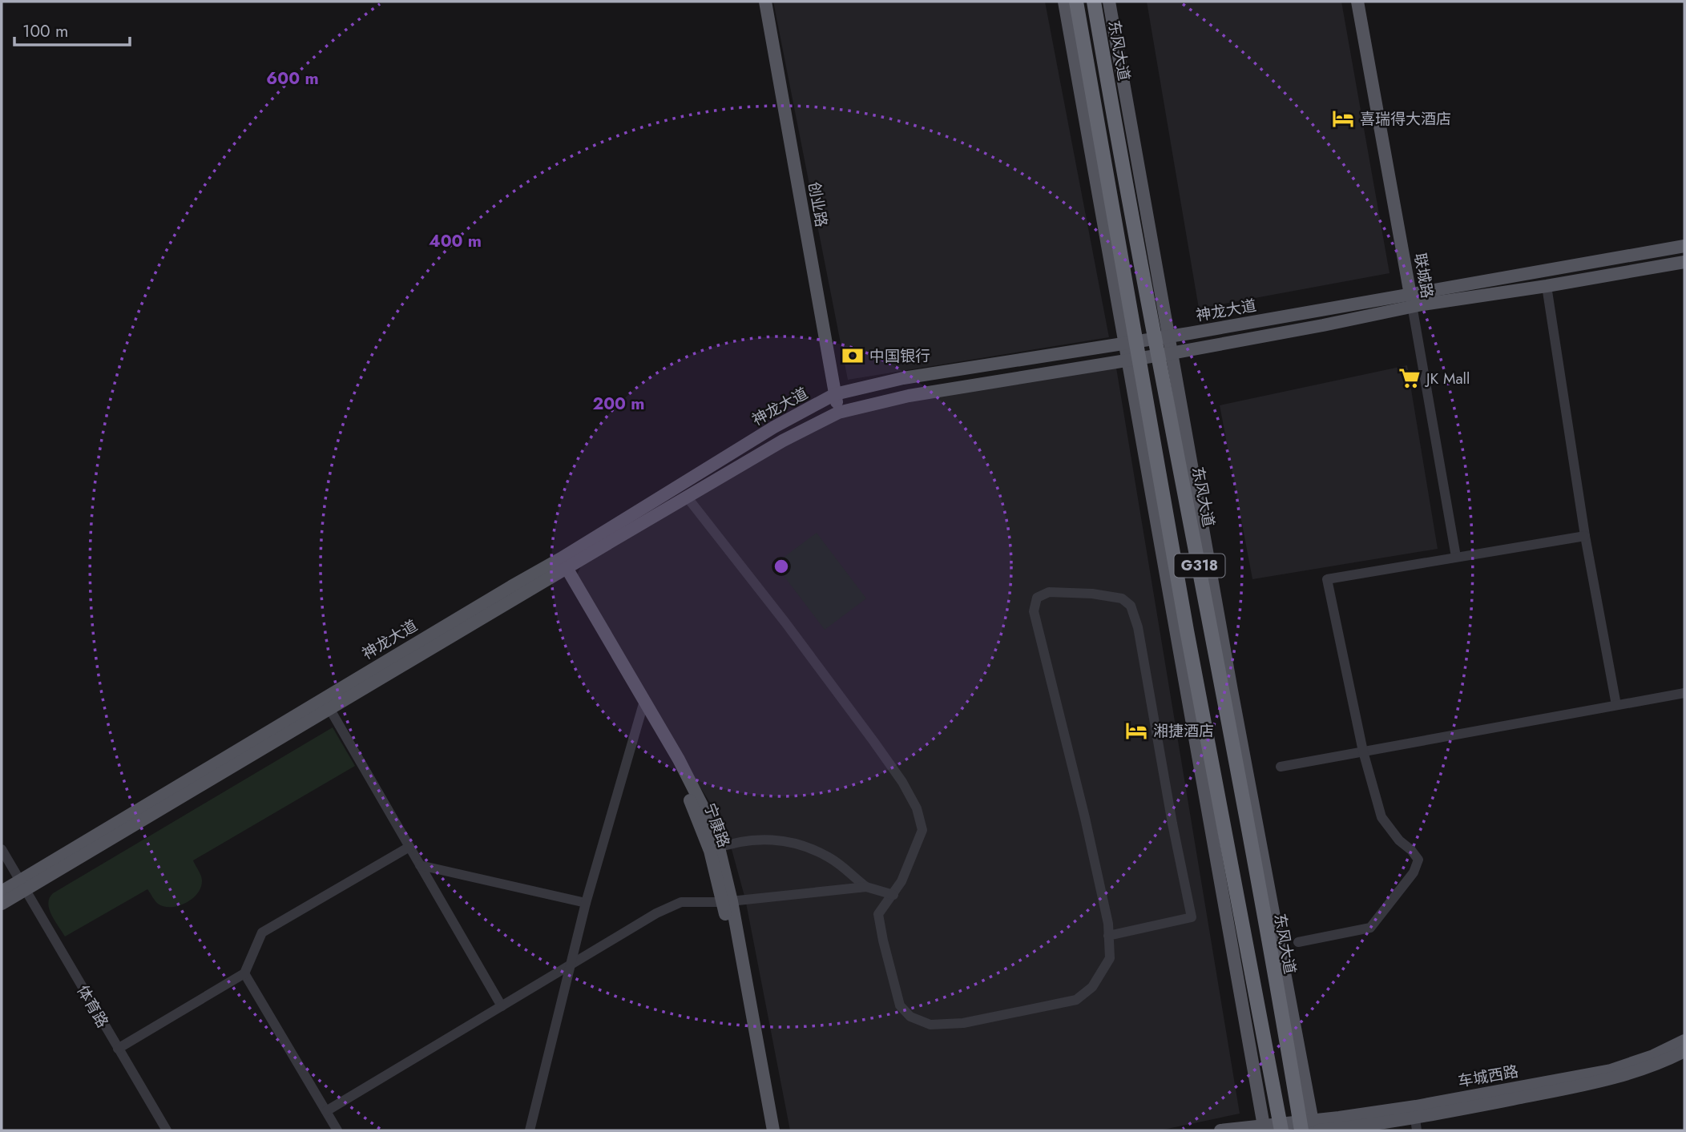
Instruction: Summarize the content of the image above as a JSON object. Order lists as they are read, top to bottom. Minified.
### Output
{"streets":{"highway":["东风大道","G318"],"main road":["创业路","联城路","神龙大道","宁康路","车城西路"],"street":["体育路"]},"crossings":[["东风大道","G318"],["东风大道","车城西路"],["创业路","神龙大道"],["联城路","神龙大道"],["神龙大道","宁康路"],["神龙大道","体育路"],["G318","车城西路"]],"places":{"hotel":["喜瑞得大酒店","湘捷酒店"],"bank":["中国银行"],"supermarket":["JK Mall"]},"scale_bar":"100 m","rings":["600 m","400 m","200 m"]}
